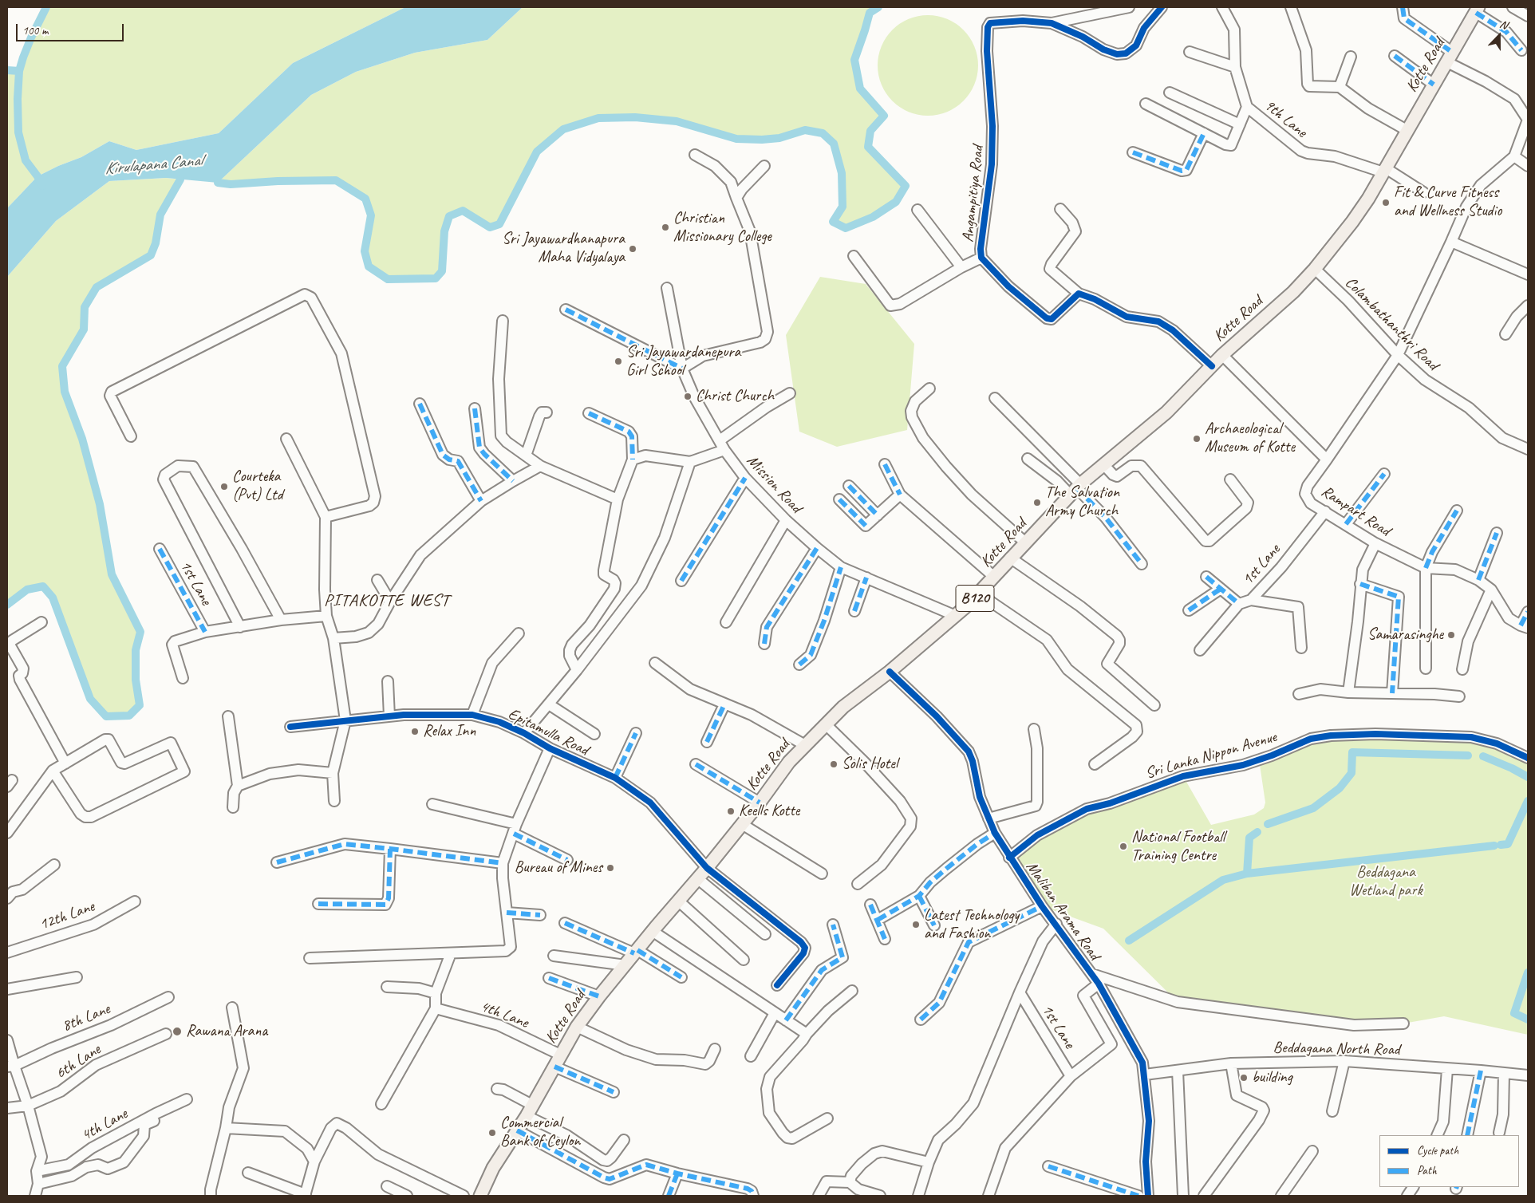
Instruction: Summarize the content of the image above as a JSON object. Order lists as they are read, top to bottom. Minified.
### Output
{"streets":{"main road":["Kotte Road","B120"],"street":["9th Lane","Angampitiya Road","Colambathanthri Road","Mission Road","Rampart Road","1st Lane","Epitamulla Road","Sri Lanka Nippon Avenue","Maliban Arama Road","12th Lane","4th Lane","8th Lane","Beddagana North Road","6th Lane"]},"crossings":[["Kotte Road","9th Lane"],["Kotte Road","Colambathanthri Road"],["Kotte Road","Mission Road"],["Kotte Road","Rampart Road"],["Kotte Road","Epitamulla Road"],["Kotte Road","Maliban Arama Road"],["Kotte Road","4th Lane"],["Rampart Road","1st Lane"],["Sri Lanka Nippon Avenue","Maliban Arama Road"],["Maliban Arama Road","Beddagana North Road"]],"districts":["PITAKOTTE WEST"],"water":["Kirulapana Canal"],"parks":["Beddagana Wetland park"],"places":["Fit & Curve Fitness and Wellness Studio","Christian Missionary College","Sri Jayawardhanapura Maha Vidyalaya","Sri Jayawardanepura Girl School","Christ Church","Archaeological Museum of Kotte","Courteka (Pvt) Ltd","The Salvation Army Church","Samarasinghe","Relax Inn","Solis Hotel","Keells Kotte","National Football Training Centre","Bureau of Mines","Latest Technology and Fashion","Rawana Arana","building","Commercial Bank of Ceylon"],"legend":["Cycle path","Path"],"scale_bar":"100 m","north":"top"}
